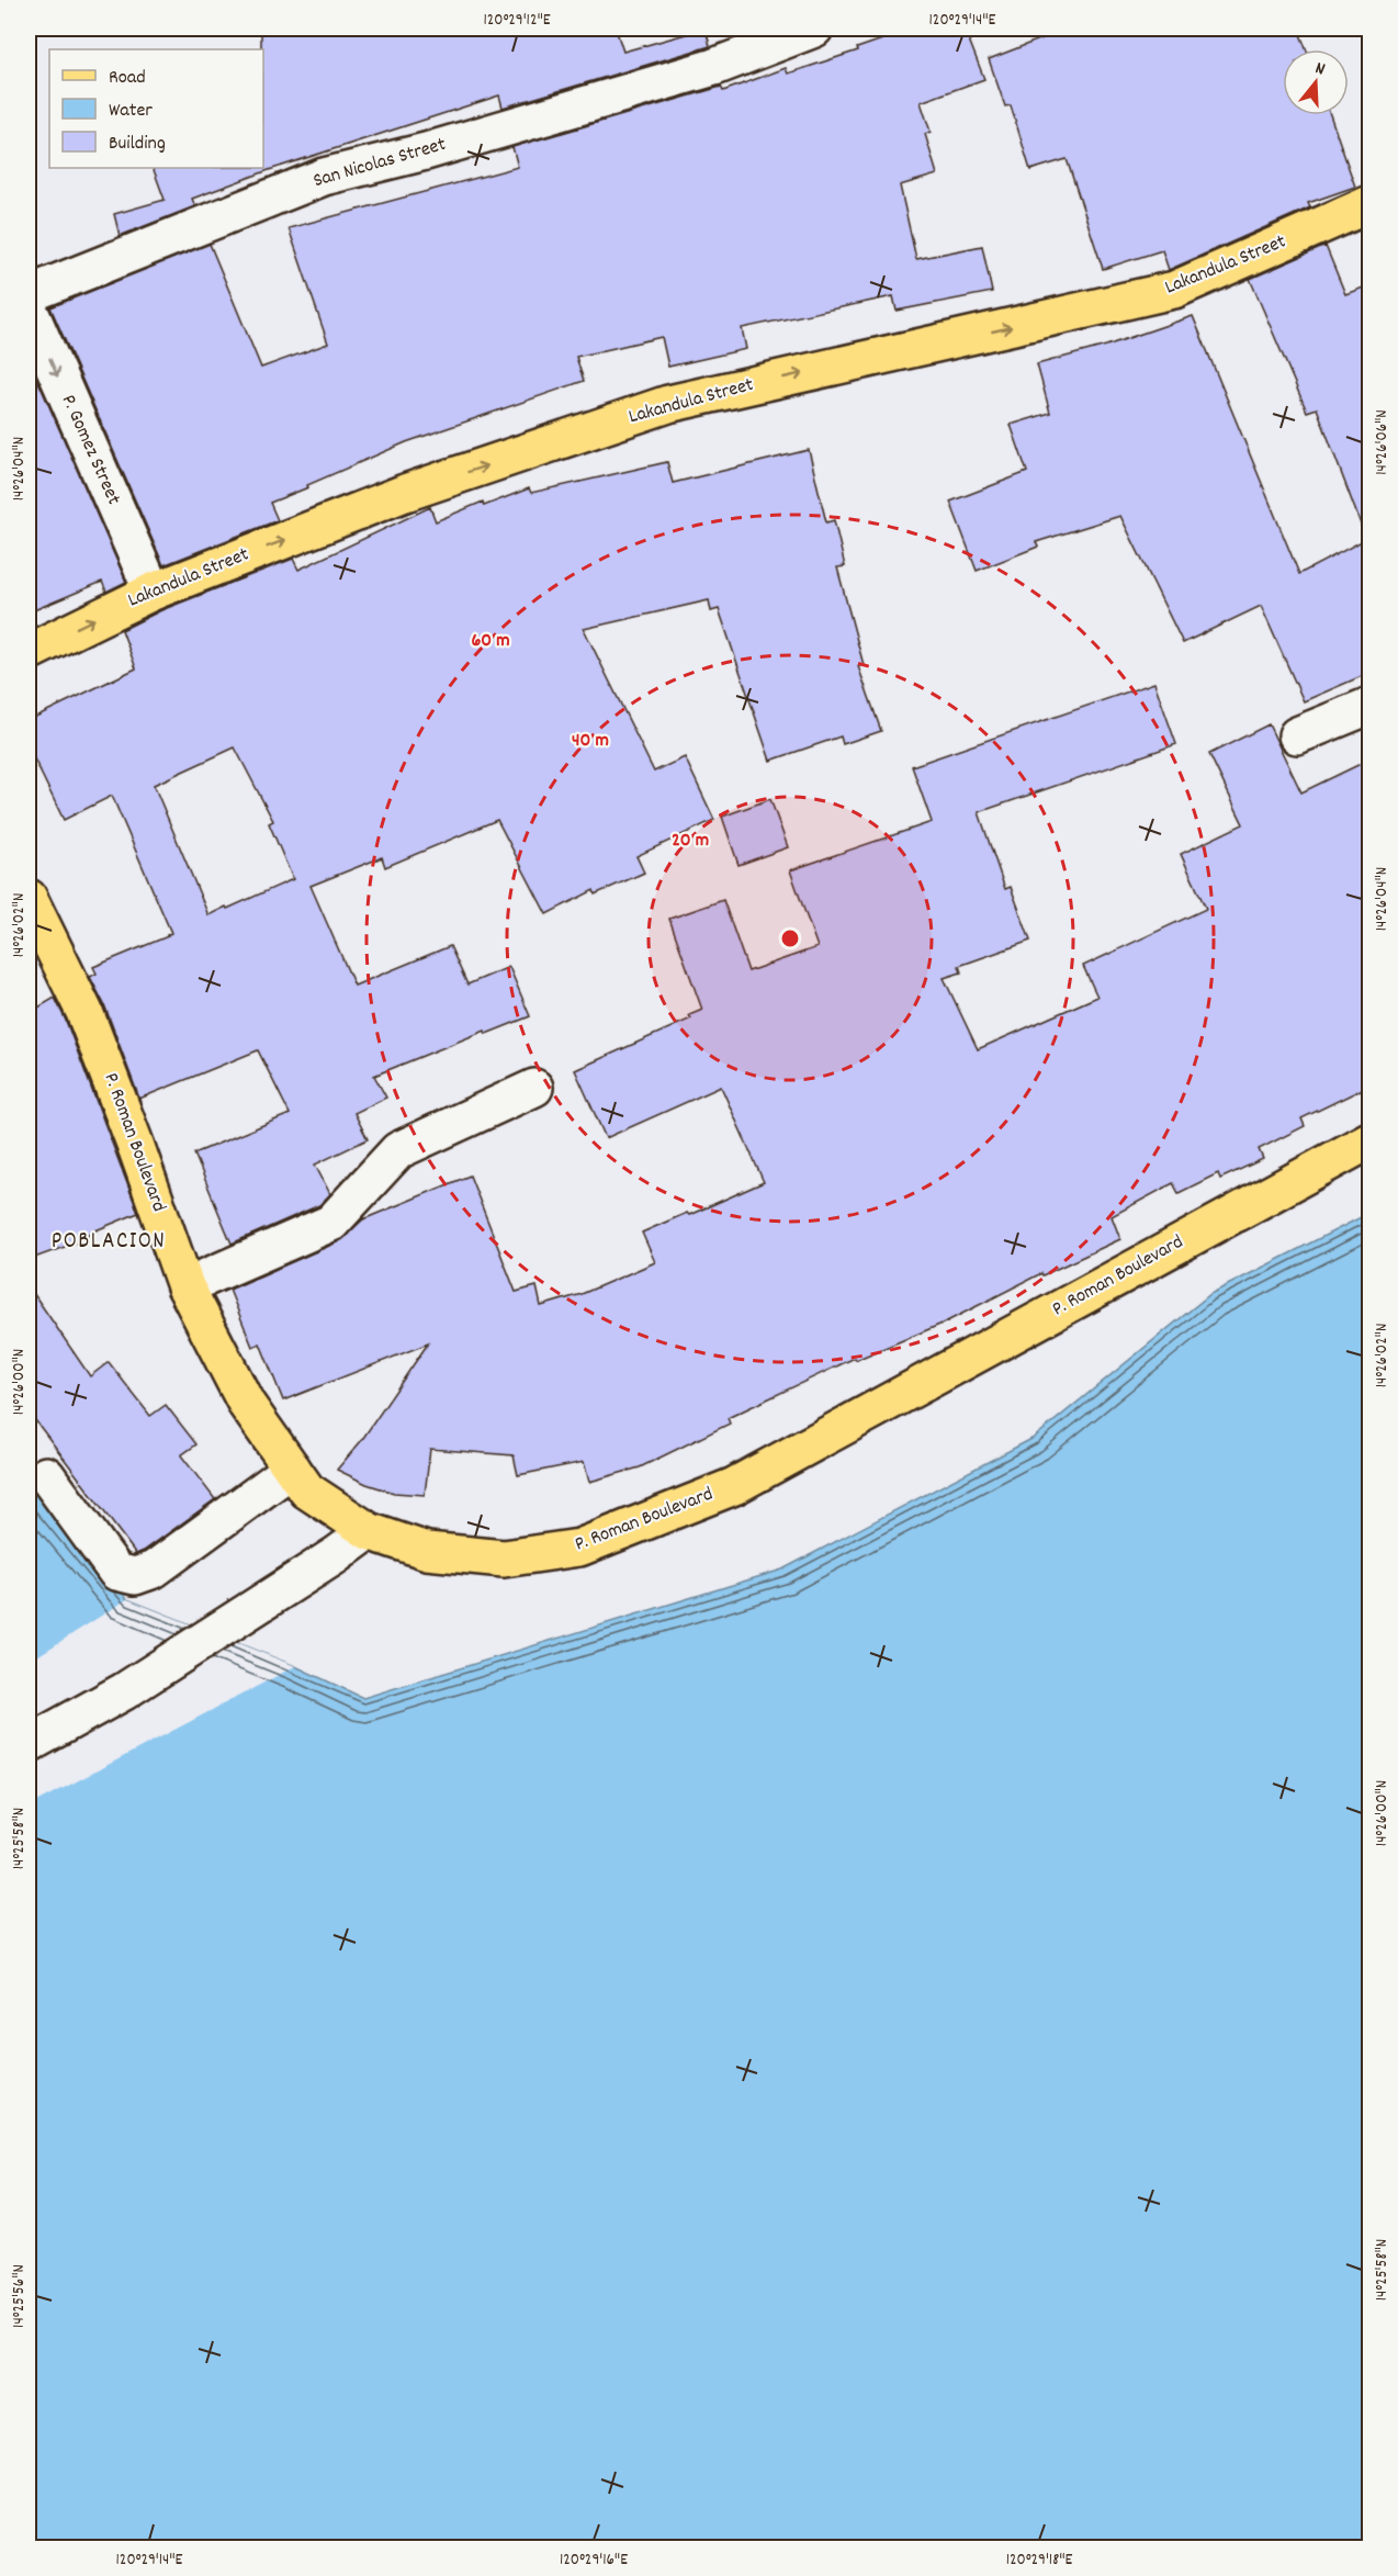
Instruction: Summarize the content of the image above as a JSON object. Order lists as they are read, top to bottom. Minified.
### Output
{"streets":{"main road":["Lakandula Street","P. Roman Boulevard"],"street":["San Nicolas Street","P. Gomez Street"]},"crossings":[["Lakandula Street","P. Gomez Street"]],"one_way":["Lakandula Street","P. Gomez Street"],"districts":["POBLACION"],"legend":["Road","Water","Building"],"north":"top","coordinates":["120°29'12\"E","120°29'14\"E","14°26'06\"N","14°26'04\"N","14°26'02\"N","14°26'00\"N","14°25'58\"N","14°25'56\"N","120°29'16\"E","120°29'18\"E"],"rings":["60 m","40 m","20 m"]}
